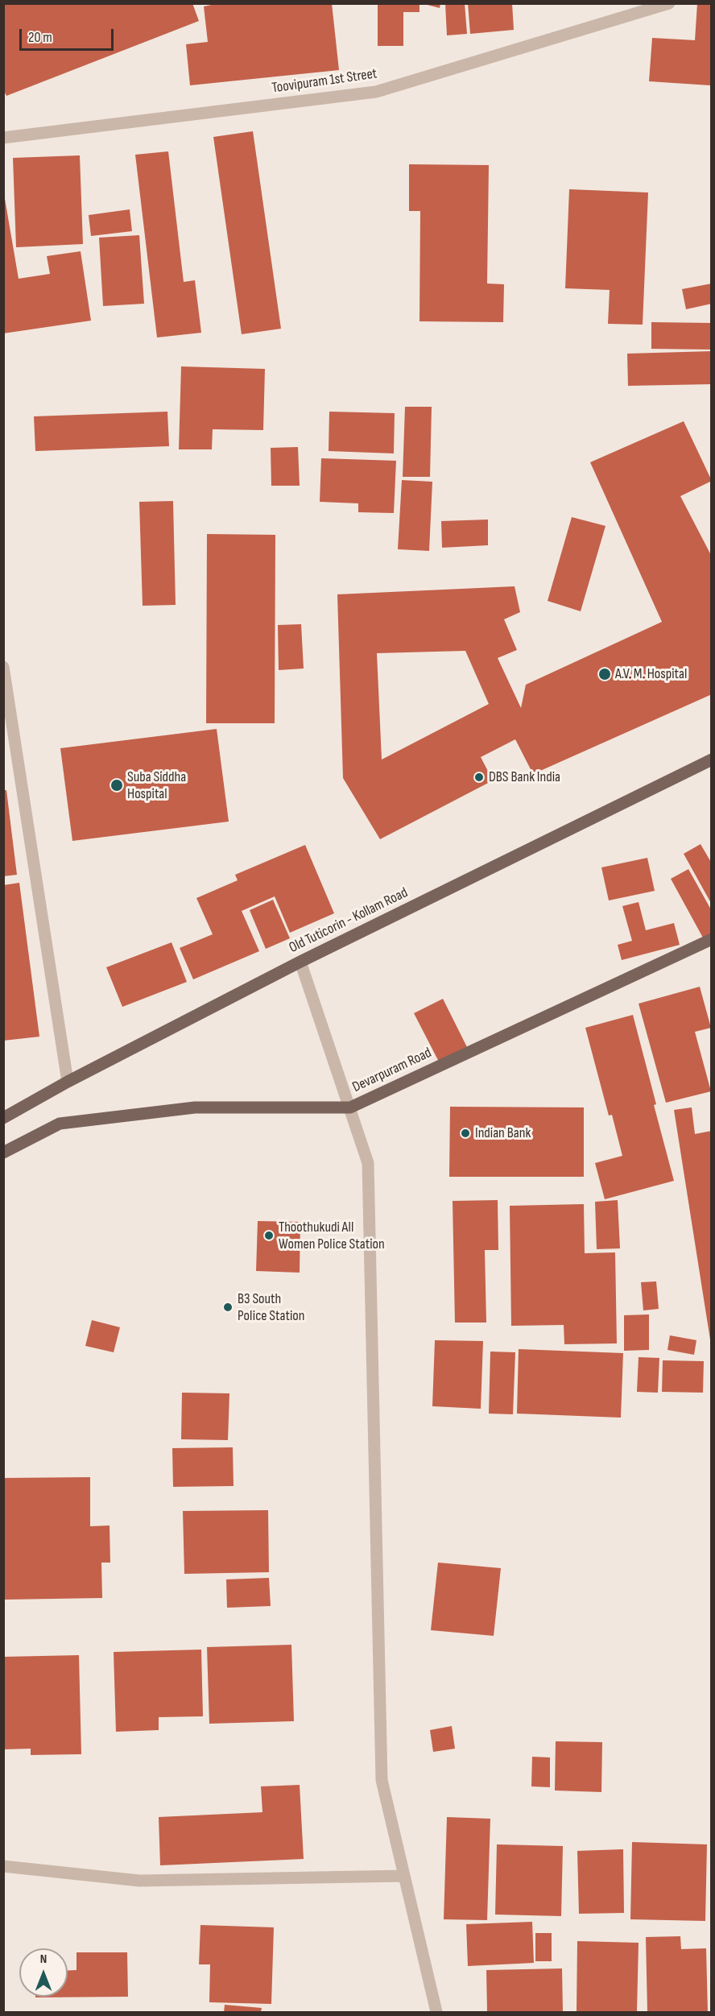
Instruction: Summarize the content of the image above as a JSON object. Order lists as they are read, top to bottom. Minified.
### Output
{"streets":{"main road":["Old Tuticorin - Kollam Road","Devarpuram Road"],"street":["Toovipuram 1st Street"]},"places":["A.V. M. Hospital","DBS Bank India","Suba Siddha Hospital","Indian Bank","Thoothukudi All Women Police Station","B3 South Police Station"],"scale_bar":"20 m","north":"top"}
